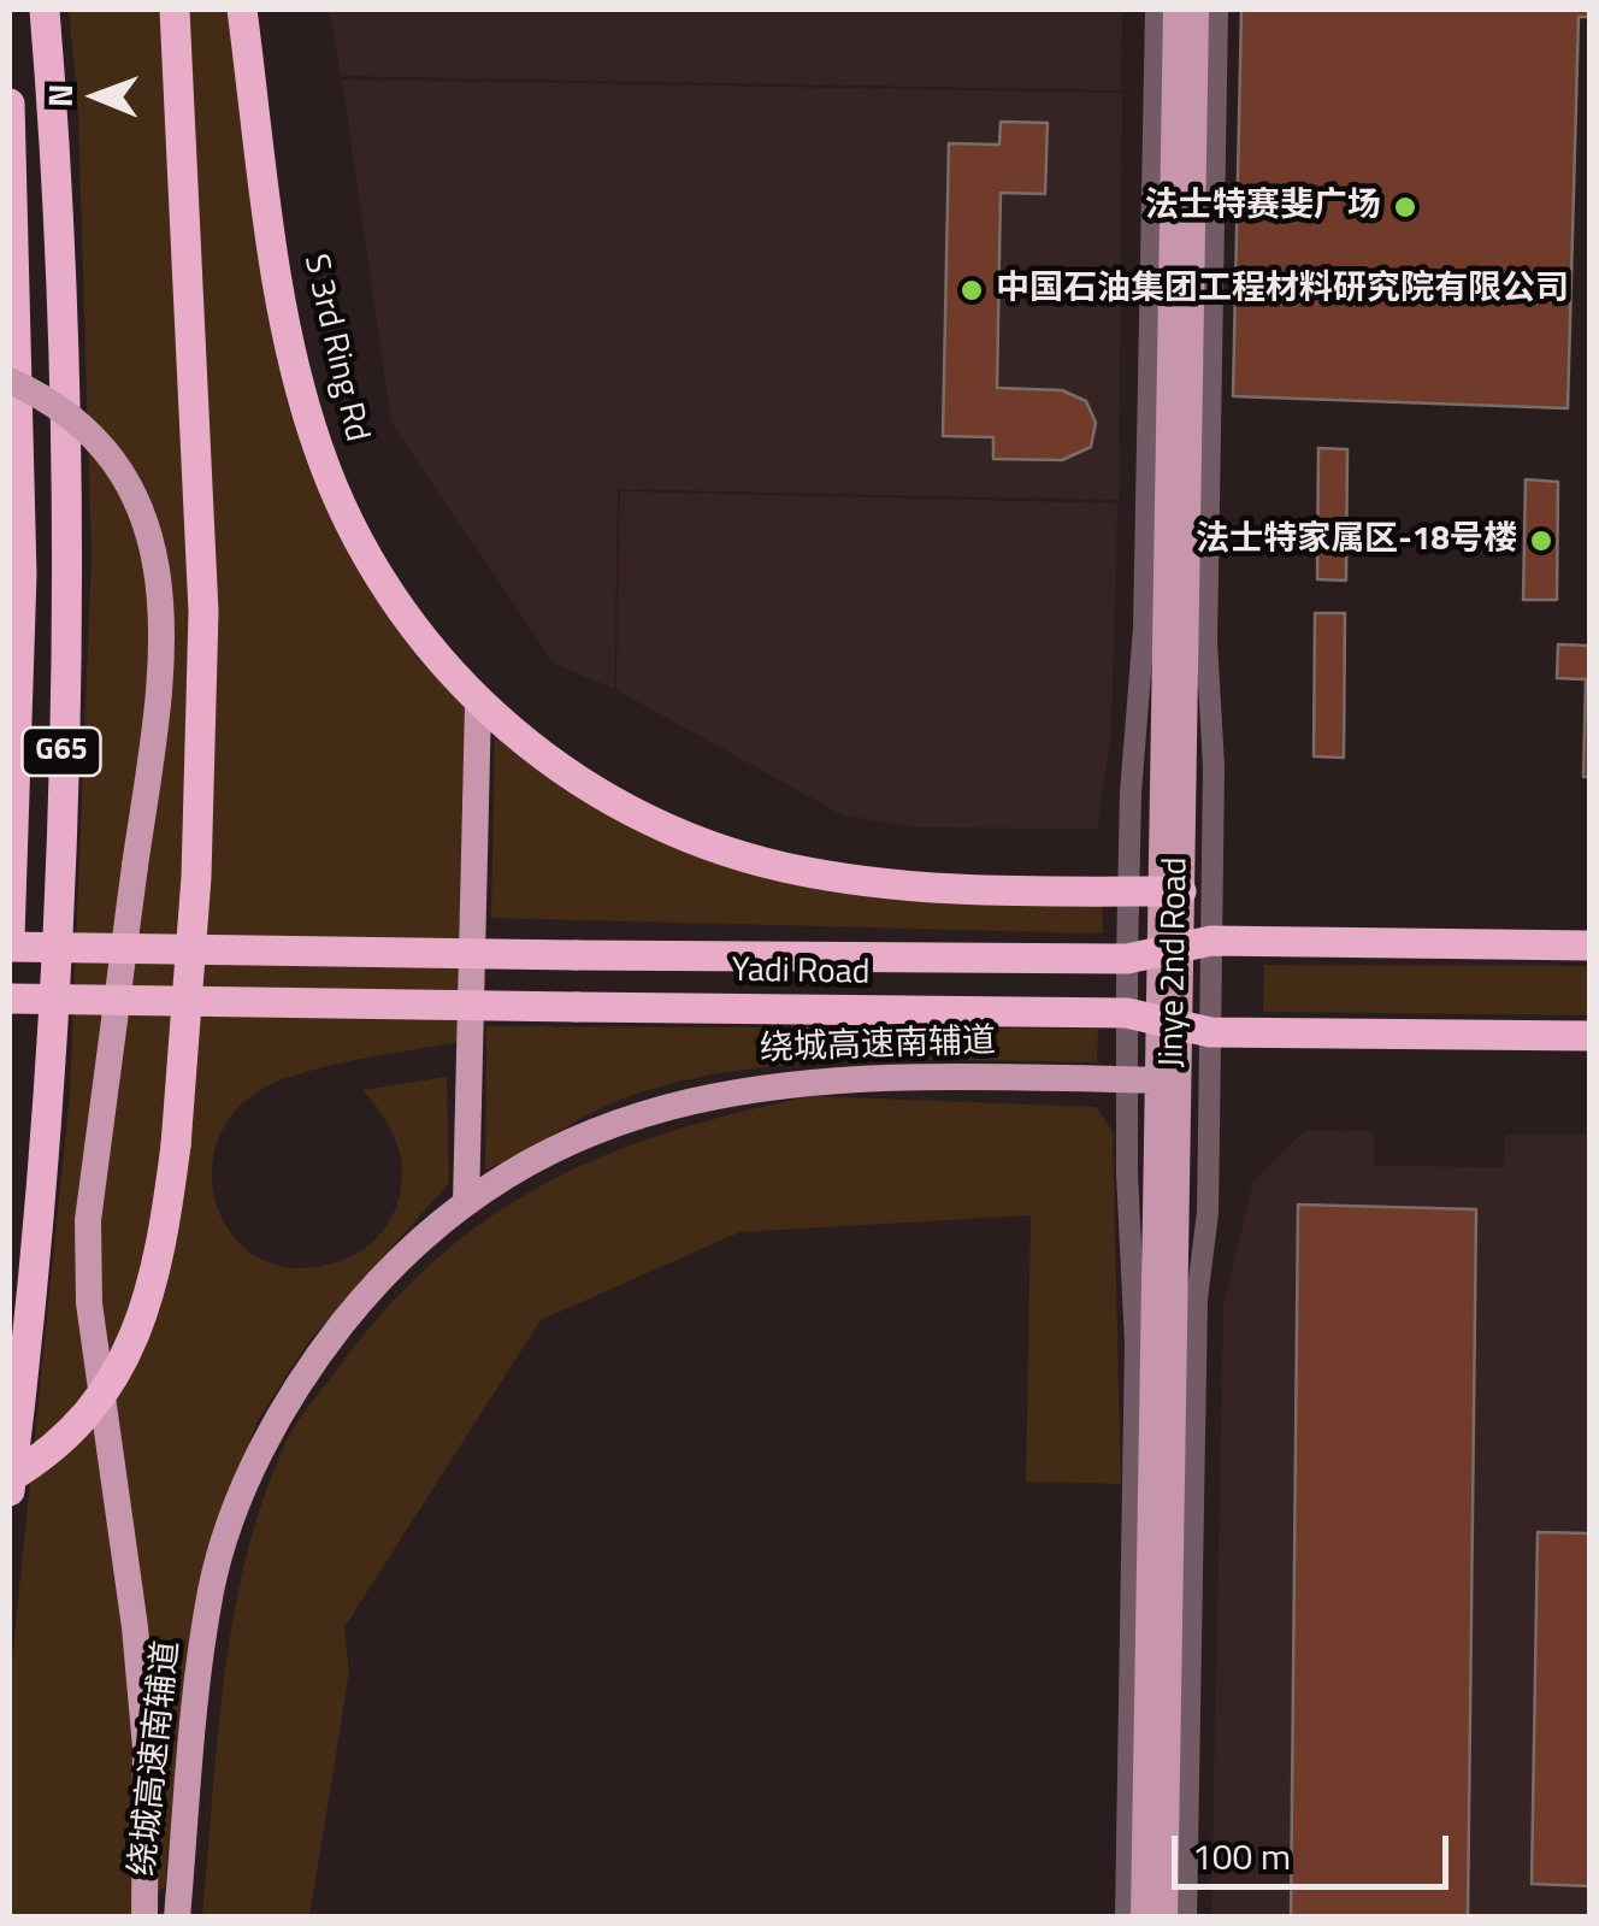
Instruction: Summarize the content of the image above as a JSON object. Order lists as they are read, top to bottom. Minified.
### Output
{"streets":{"highway":["S 3rd Ring Rd","G65","Yadi Road"],"main road":["Jinye 2nd Road","绕城高速南辅道"]},"crossings":[["S 3rd Ring Rd","Jinye 2nd Road"],["Jinye 2nd Road","Yadi Road"],["Jinye 2nd Road","绕城高速南辅道"]],"places":["法士特赛斐广场","中国石油集团工程材料研究院有限公司","法士特家属区-18号楼"],"scale_bar":"100 m","north":"left"}
